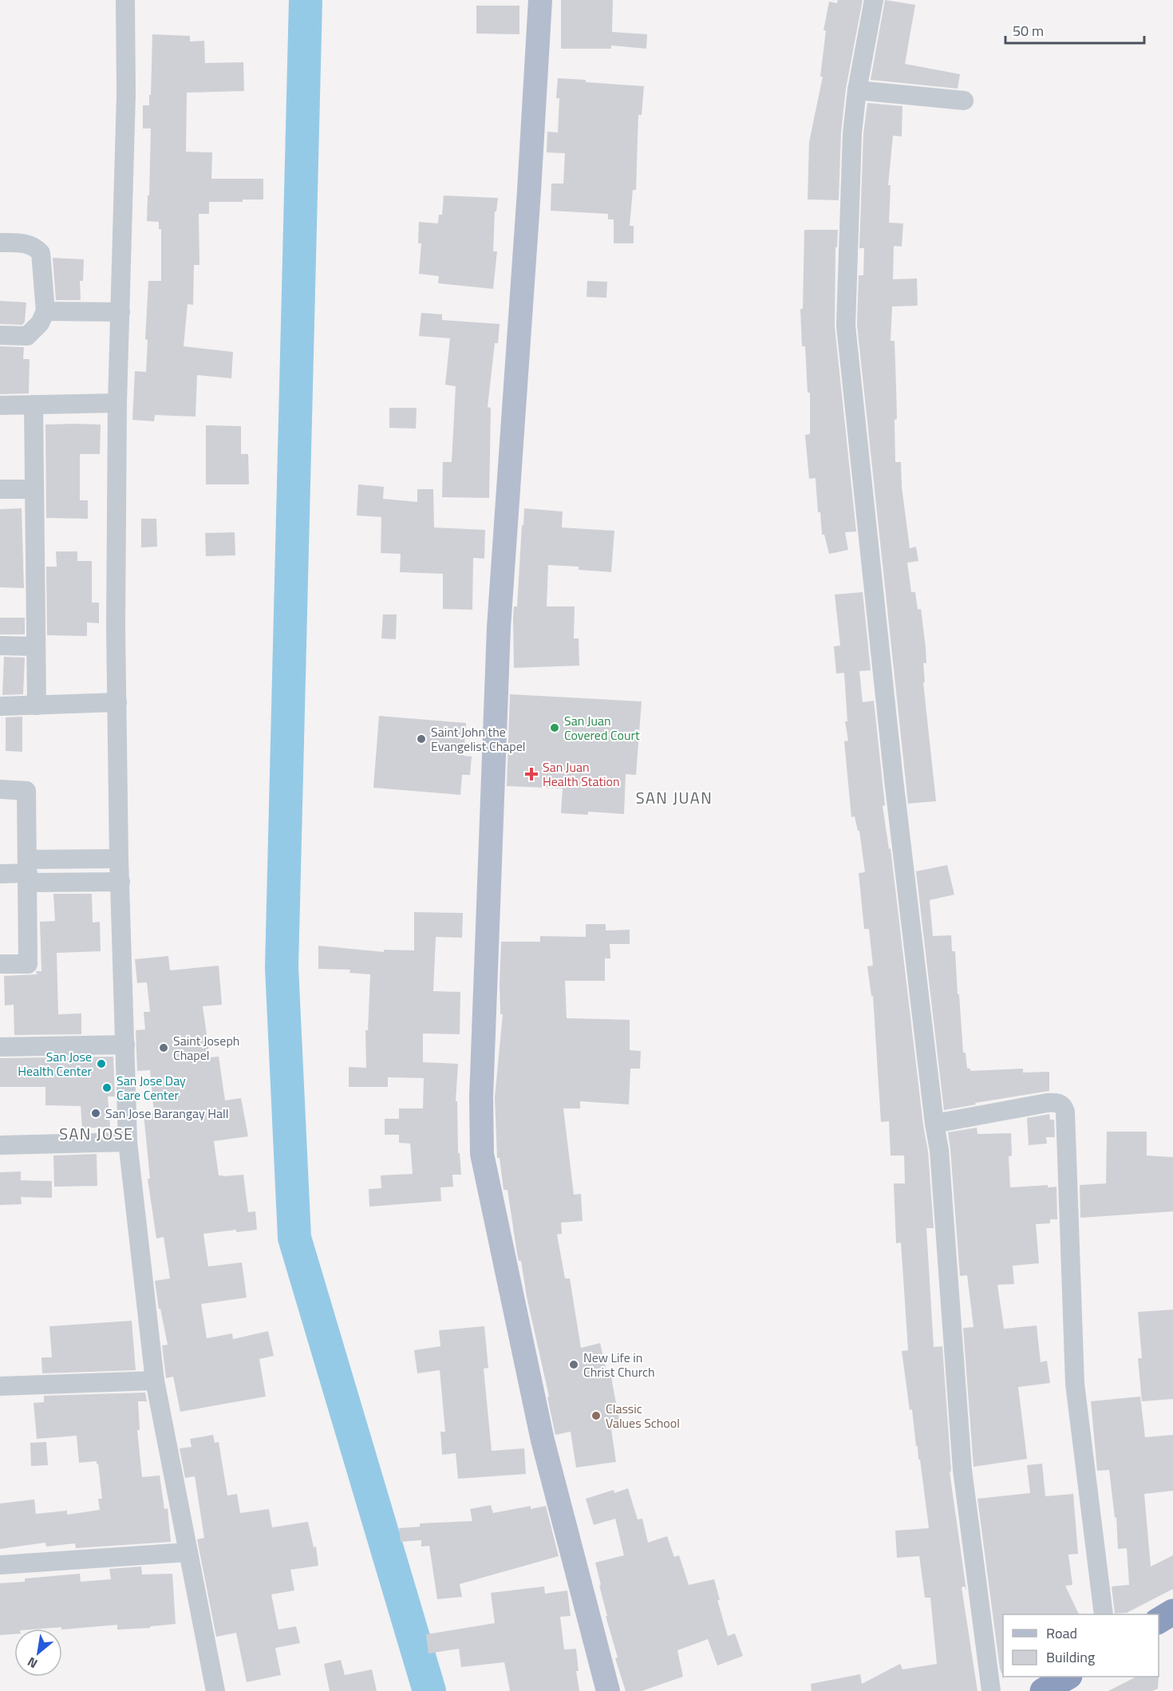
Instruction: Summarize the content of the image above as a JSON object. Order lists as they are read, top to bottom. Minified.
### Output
{"districts":["SAN JUAN","SAN JOSE"],"places":{"other":["San Juan Covered Court","Saint John the Evangelist Chapel","Saint Joseph Chapel","San Jose Health Center","San Jose Day Care Center","San Jose Barangay Hall","New Life in Christ Church","Classic Values School"],"health":["San Juan Health Station"]},"legend":["Road","Building"],"scale_bar":"50 m","north":"bottom left"}
